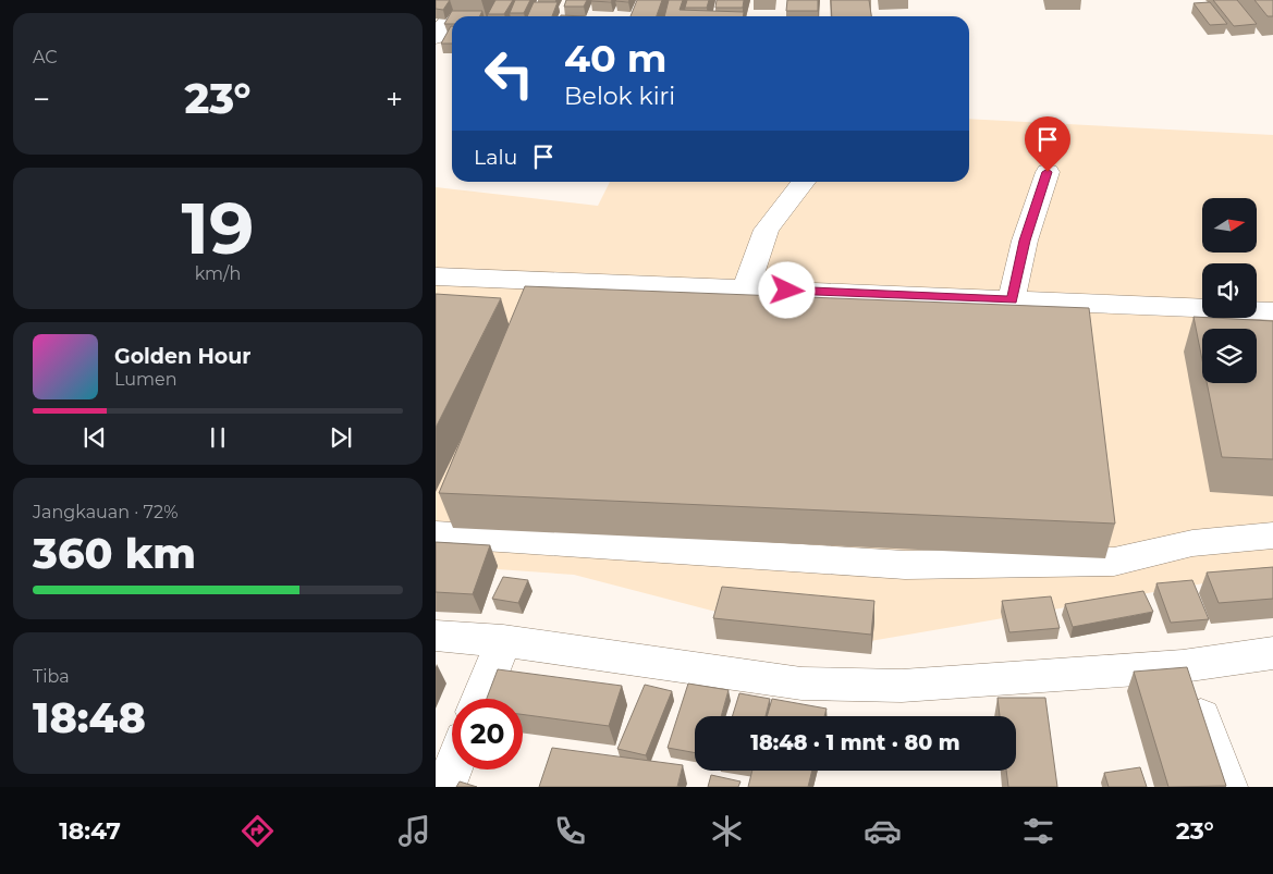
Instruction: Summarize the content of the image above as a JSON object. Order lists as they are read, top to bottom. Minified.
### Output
{"north":"right","page":{"tile":["AC",["19","km/h"],["Jangkauan · 72%","360 km"],["Tiba","18:48"]],"turn":["40 m","Belok kiri"],"heat":["−","23°","+"],"then":"Lalu","song":["Golden Hour","Lumen"],"limit":"20","trip":"18:48 · 1 mnt · 80 m","tabs":["18:47","23°"]}}
